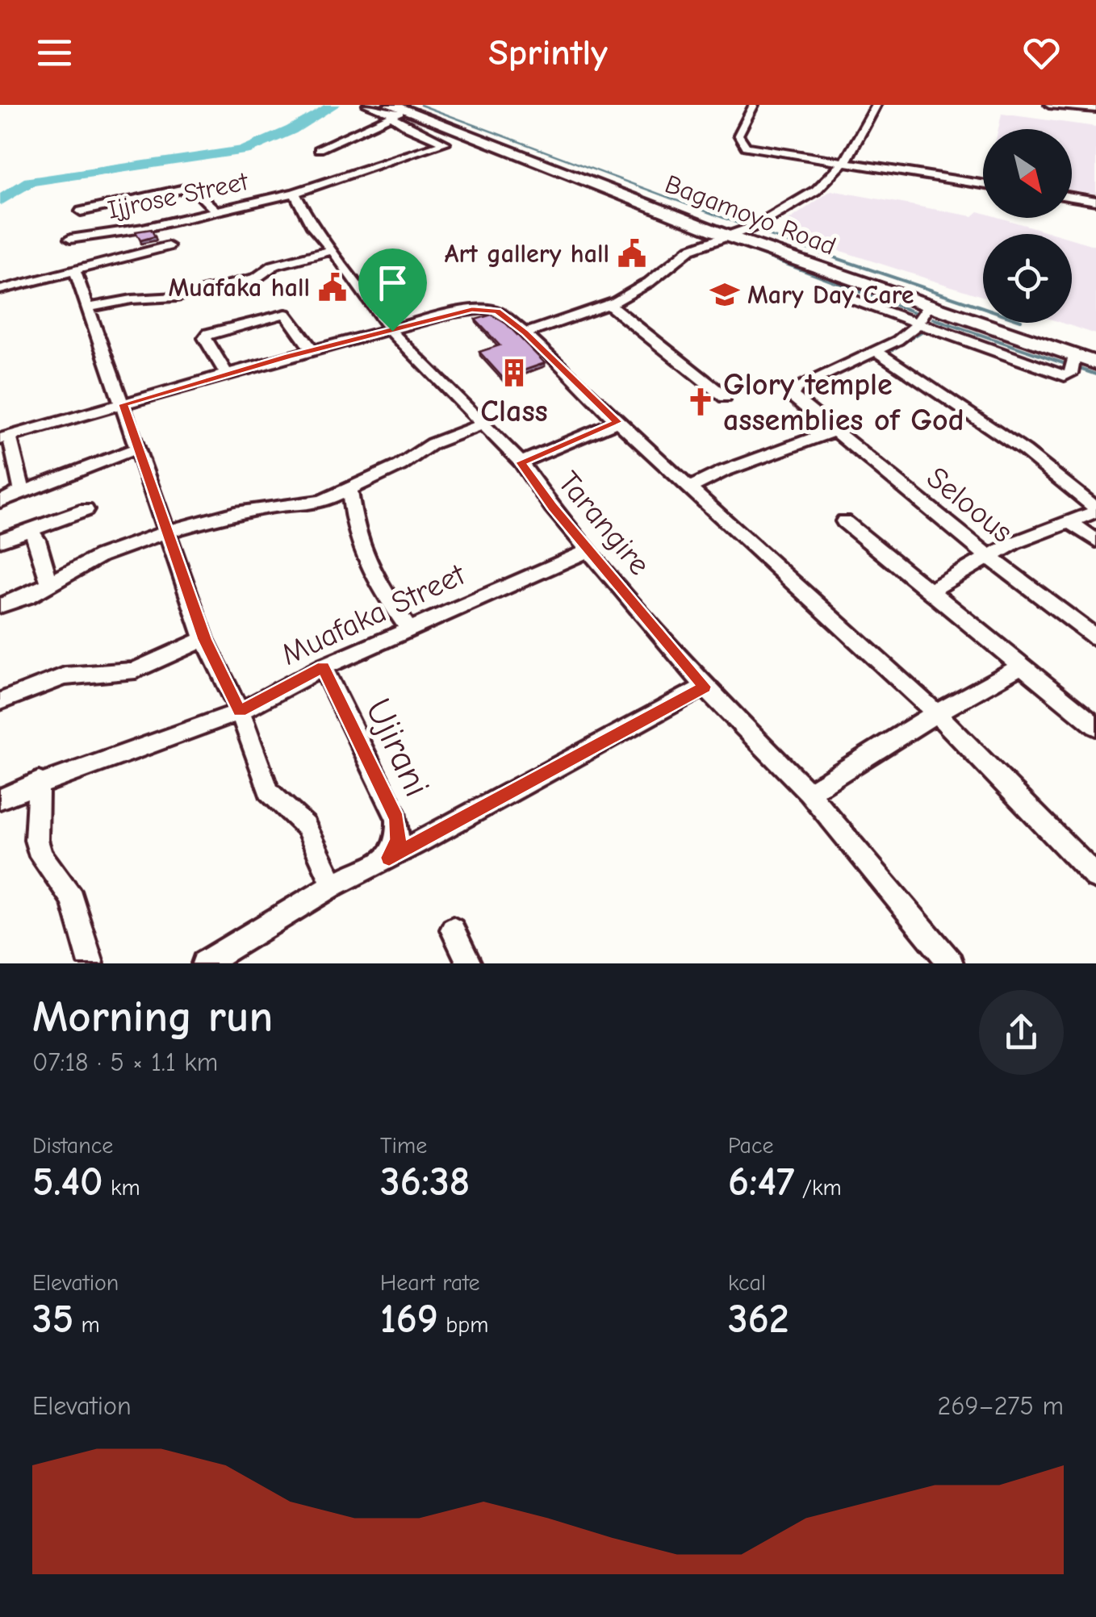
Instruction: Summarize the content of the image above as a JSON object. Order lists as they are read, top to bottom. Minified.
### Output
{"streets":{"highway":["Bagamoyo Road"],"street":["Ijjrose Street","Seloous","Tarangire","Muafaka Street","Ujirani"]},"crossings":[["Ijjrose Street","Tarangire"],["Bagamoyo Road","Seloous"],["Tarangire","Muafaka Street"],["Muafaka Street","Ujirani"]],"places":{"public building":["Art gallery hall","Muafaka hall"],"school or university":["Mary Day Care"],"building":["Class"],"church":["Glory temple assemblies of God"]},"north":"bottom right","page":{"header":"Sprintly","heading":["Morning run","07:18 · 5 × 1.1 km"],"stats":[["Distance","5.40 km"],["Time","36:38"],["Pace","6:47 /km"],["Elevation","35 m"],["Heart rate","169 bpm"],["kcal","362"]],"chart":["Elevation","269–275 m"]}}
